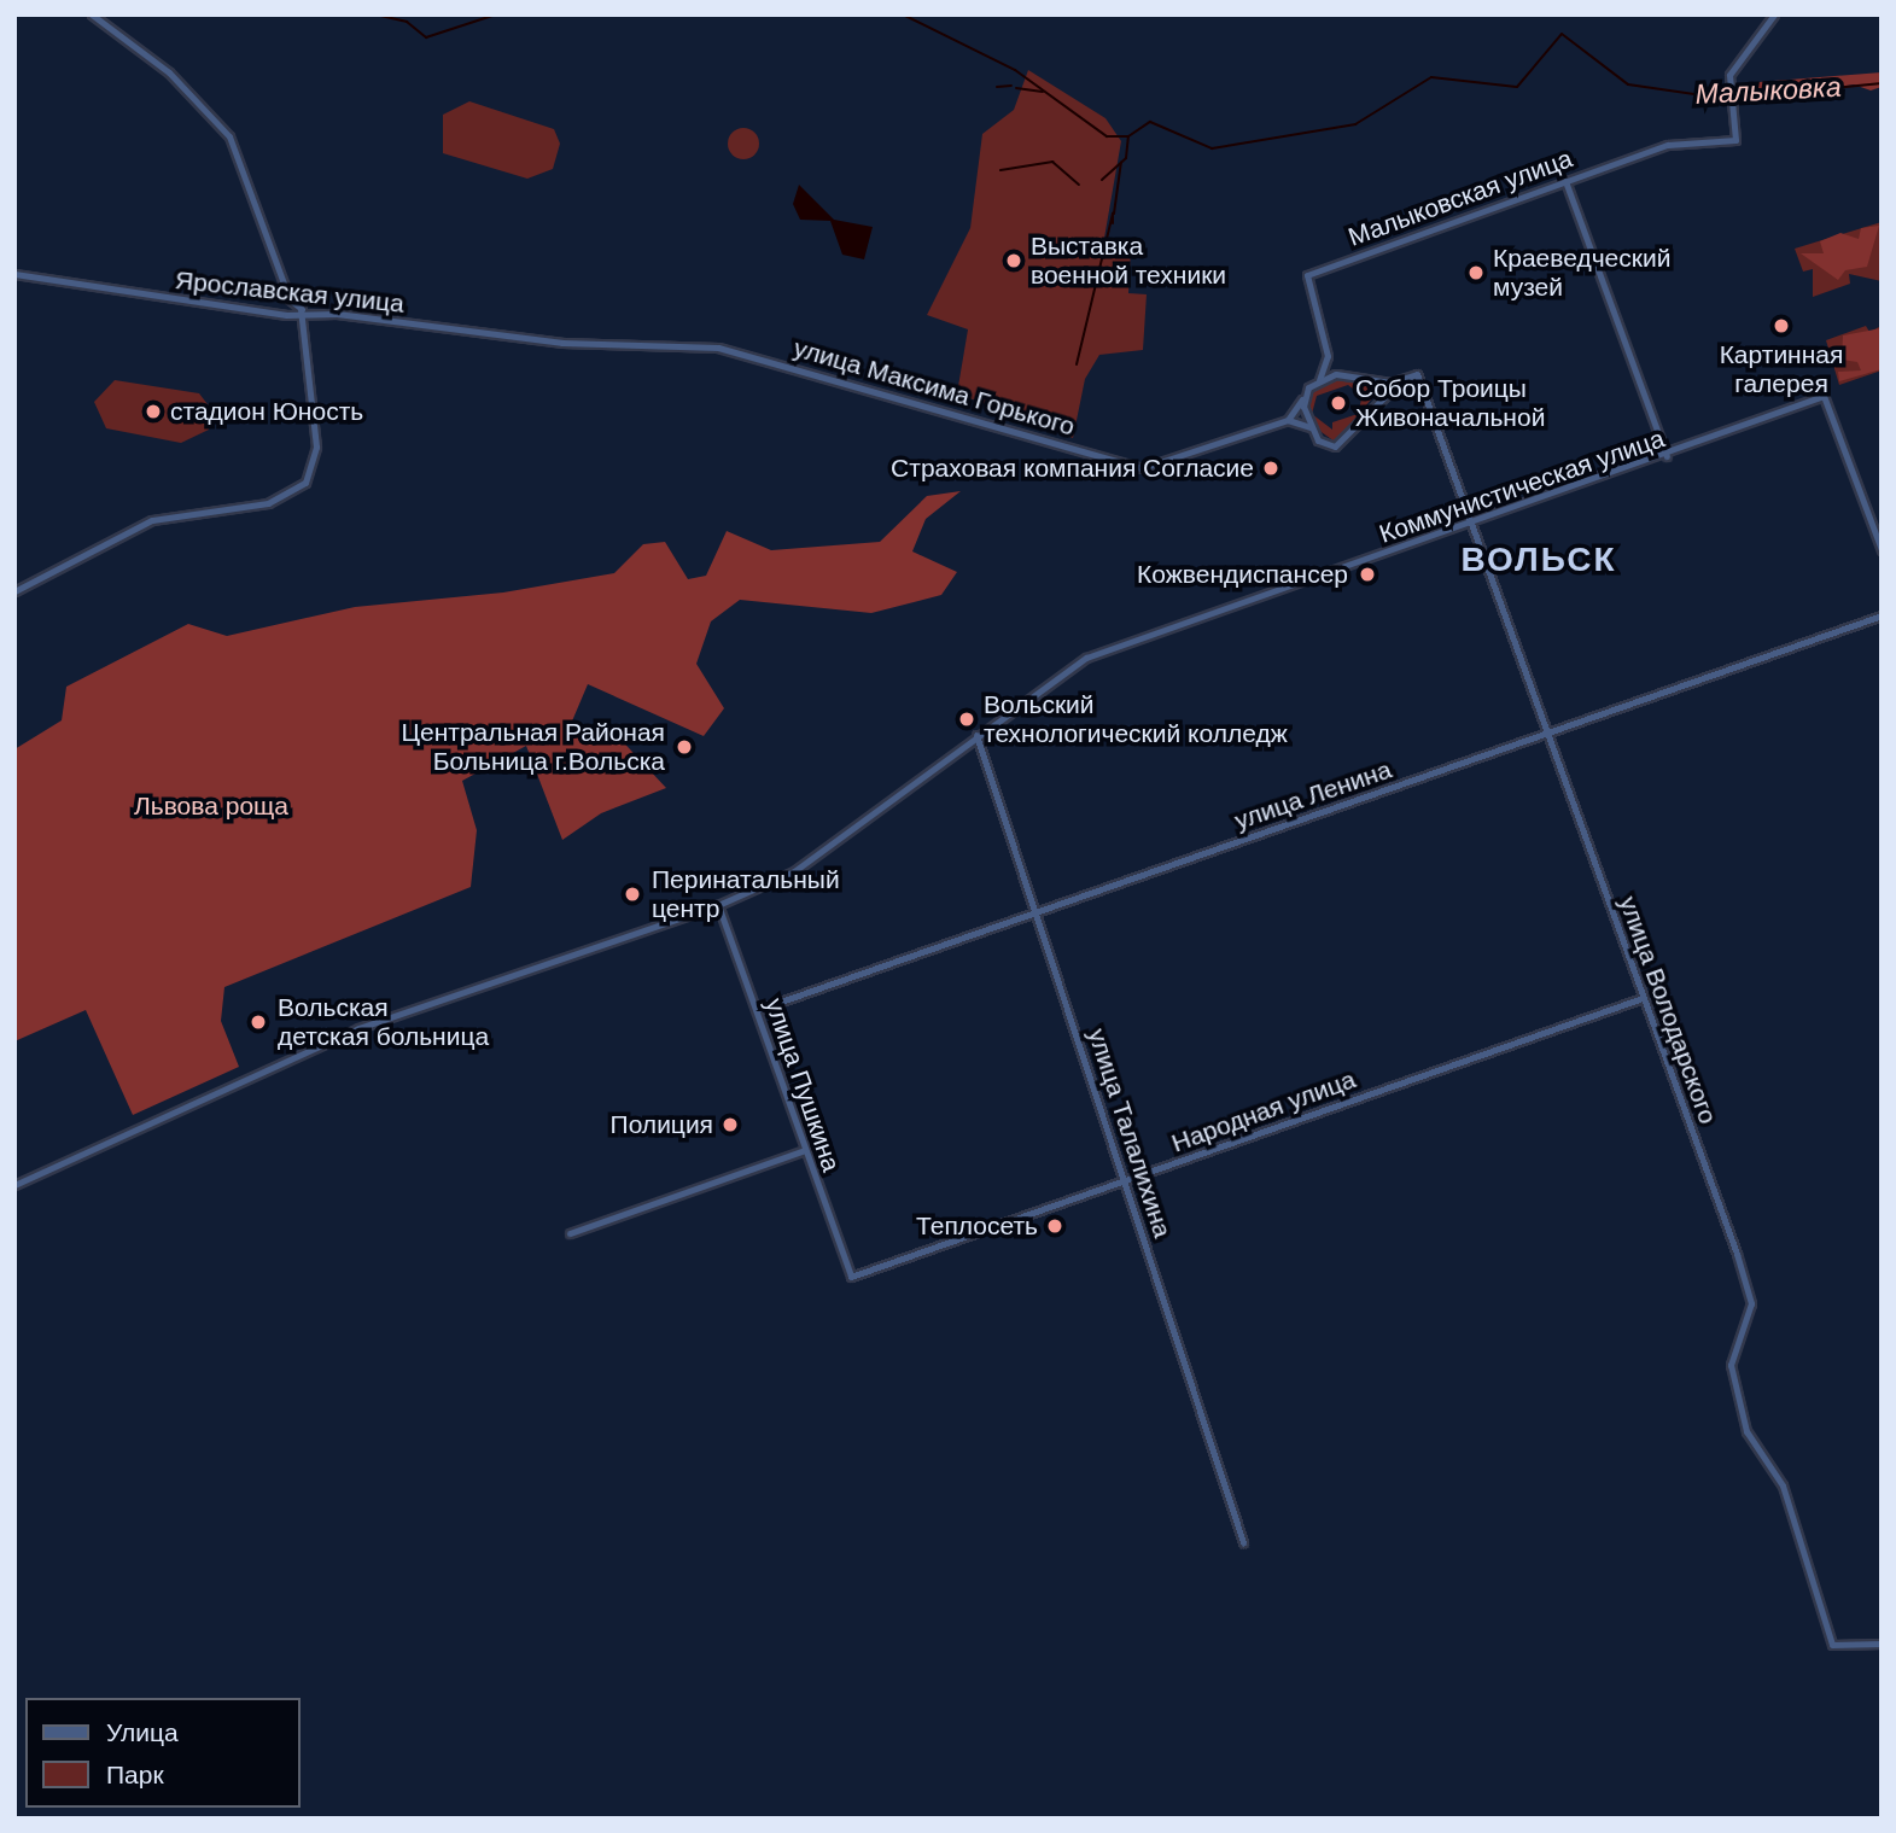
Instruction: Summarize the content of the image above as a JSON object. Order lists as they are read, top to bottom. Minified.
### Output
{"streets":{"street":["Малыковская улица","Ярославская улица","улица Максима Горького","Коммунистическая улица","улица Ленина","улица Володарского","улица Пушкина","Народная улица","улица Талалихина"]},"crossings":[["Ярославская улица","улица Максима Горького"],["Коммунистическая улица","улица Володарского"],["Коммунистическая улица","улица Пушкина"],["Коммунистическая улица","улица Талалихина"],["улица Ленина","улица Володарского"],["улица Ленина","улица Пушкина"],["улица Ленина","улица Талалихина"],["улица Володарского","Народная улица"],["улица Пушкина","Народная улица"],["Народная улица","улица Талалихина"]],"districts":["ВОЛЬСК"],"water":["Малыковка"],"parks":["Львова роща"],"places":["Выставка военной техники","Краеведческий музей","Картинная галерея","Собор Троицы Живоначальной","стадион Юность","Страховая компания Согласие","Кожвендиспансер","Вольский технологический колледж","Центральная Районая Больница г.Вольска","Перинатальный центр","Вольская детская больница","Полиция","Теплосеть"],"legend":["Улица","Парк"]}
